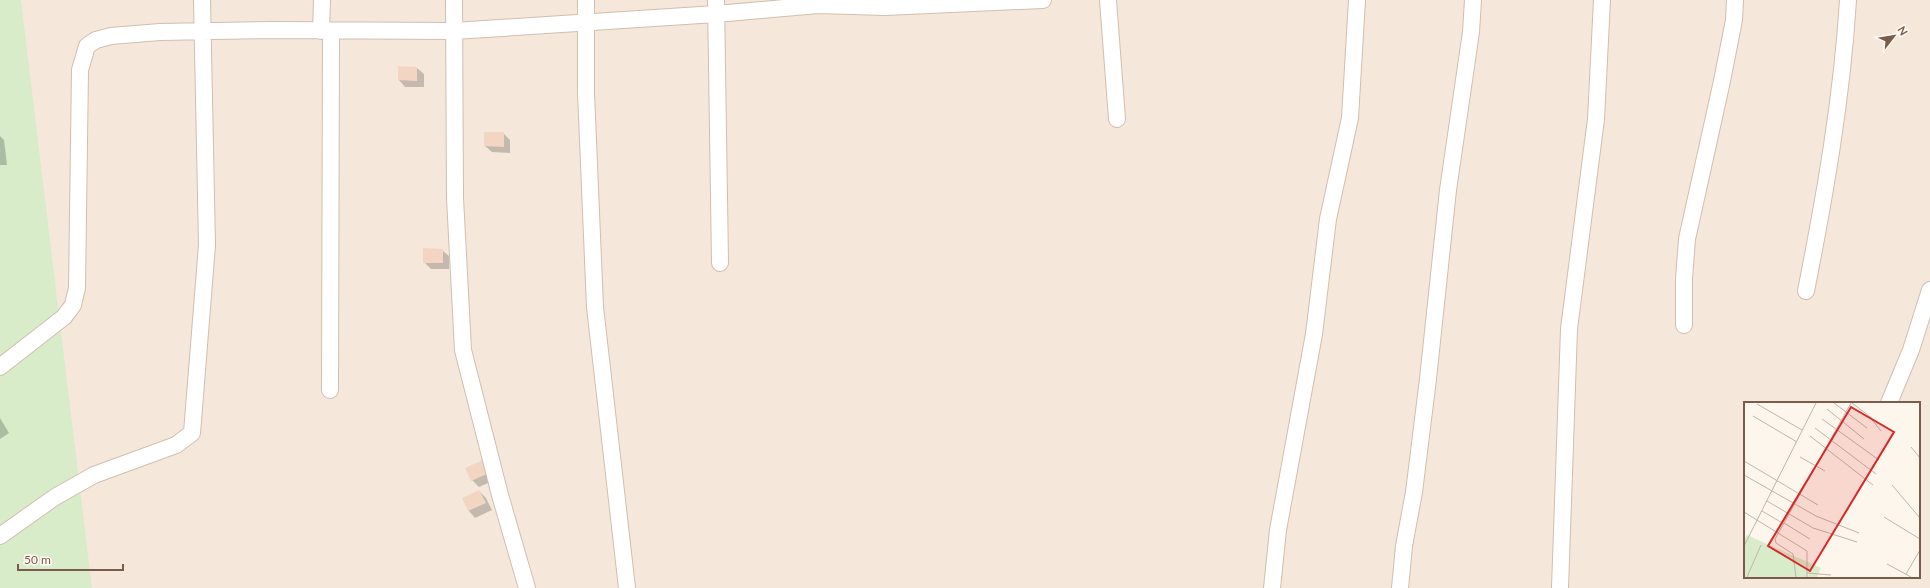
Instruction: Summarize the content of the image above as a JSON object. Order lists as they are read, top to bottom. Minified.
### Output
{"scale_bar":"50 m","north":"top right"}
